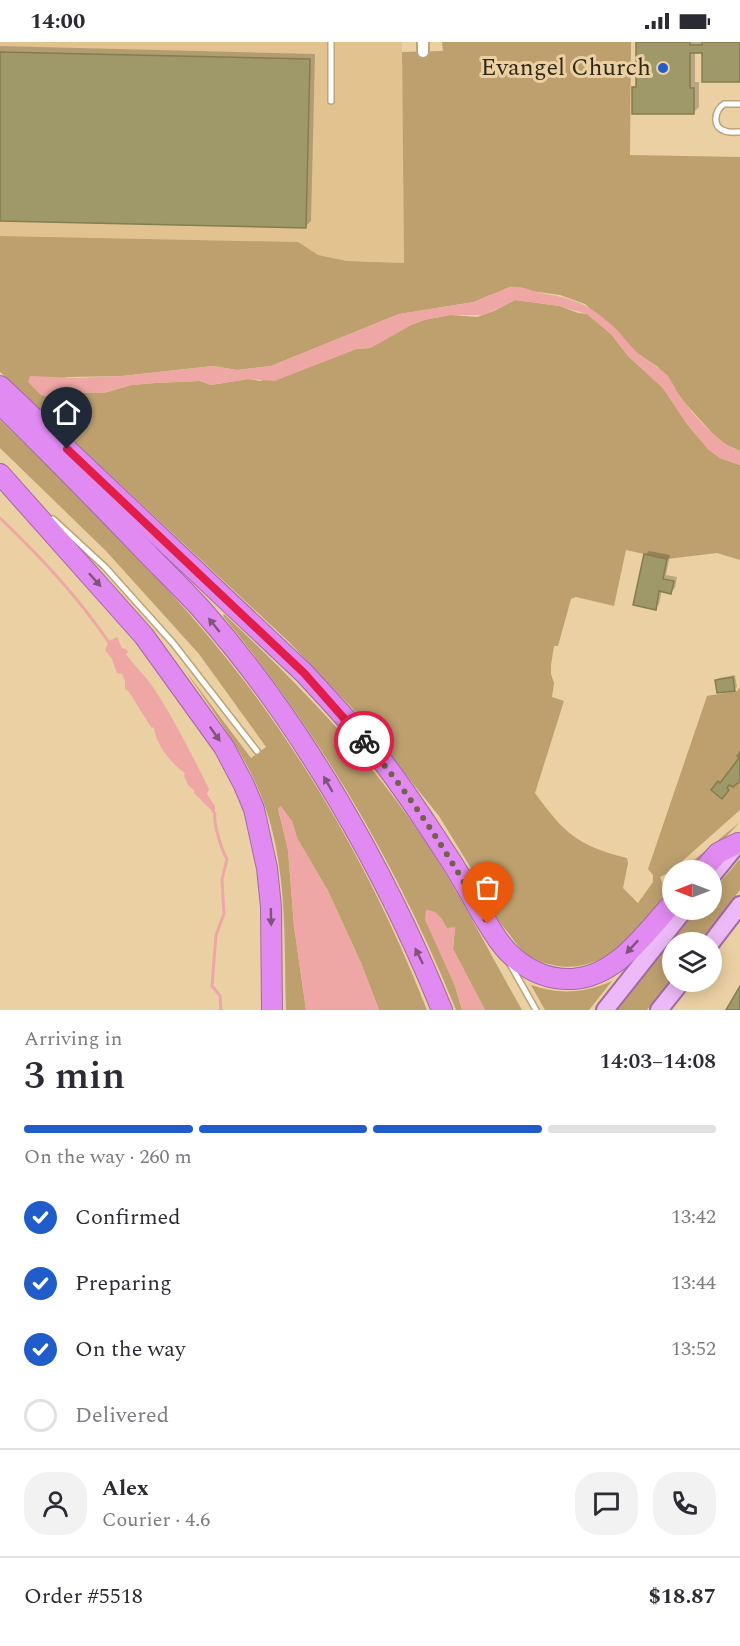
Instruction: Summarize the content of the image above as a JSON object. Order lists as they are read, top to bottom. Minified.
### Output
{"places":["Evangel Church"],"north":"left","page":{"status":"14:00","heading":["3 min","Arriving in","14:03–14:08"],"panel":["Alex","Courier · 4.6","Order #5518","$18.87"],"bar":"On the way · 260 m","list":[["Confirmed","13:42"],["Preparing","13:44"],["On the way","13:52"],"Delivered"]}}
